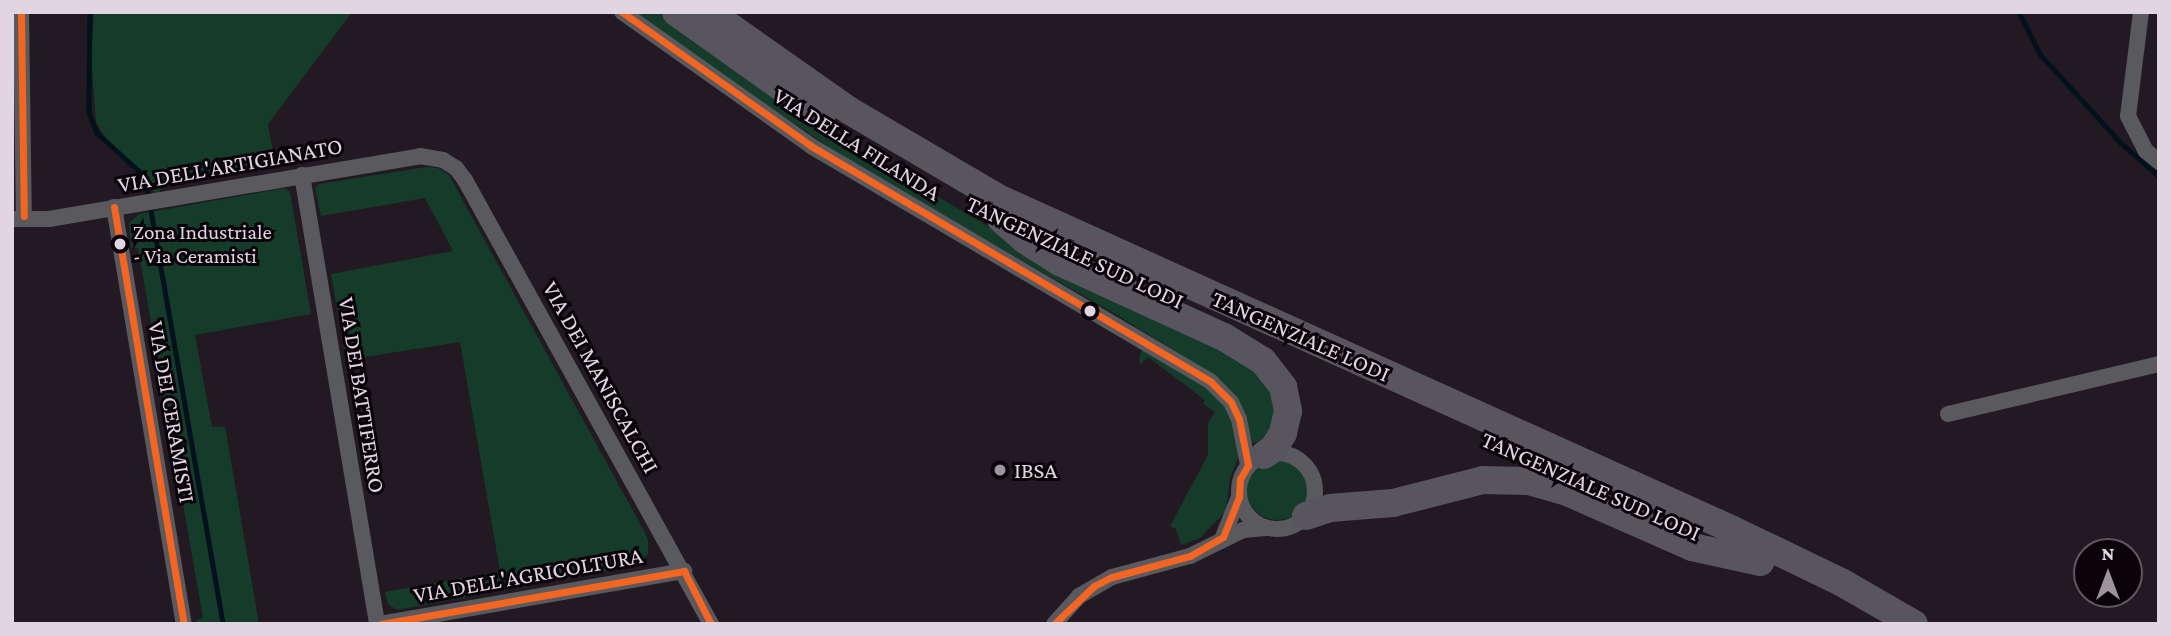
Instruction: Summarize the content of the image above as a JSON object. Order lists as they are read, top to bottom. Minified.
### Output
{"streets":{"highway":["TANGENZIALE SUD LODI","TANGENZIALE LODI"],"street":["VIA DELLA FILANDA","VIA DELL'ARTIGIANATO","VIA DEI MANISCALCHI","VIA DEI BATTIFERRO","VIA DEI CERAMISTI","VIA DELL'AGRICOLTURA"]},"crossings":[["VIA DELL'ARTIGIANATO","VIA DEI MANISCALCHI"],["VIA DELL'ARTIGIANATO","VIA DEI BATTIFERRO"],["VIA DELL'ARTIGIANATO","VIA DEI CERAMISTI"],["VIA DEI MANISCALCHI","VIA DELL'AGRICOLTURA"],["VIA DEI BATTIFERRO","VIA DELL'AGRICOLTURA"]],"places":["Zona Industriale - Via Ceramisti","IBSA"],"north":"top"}
